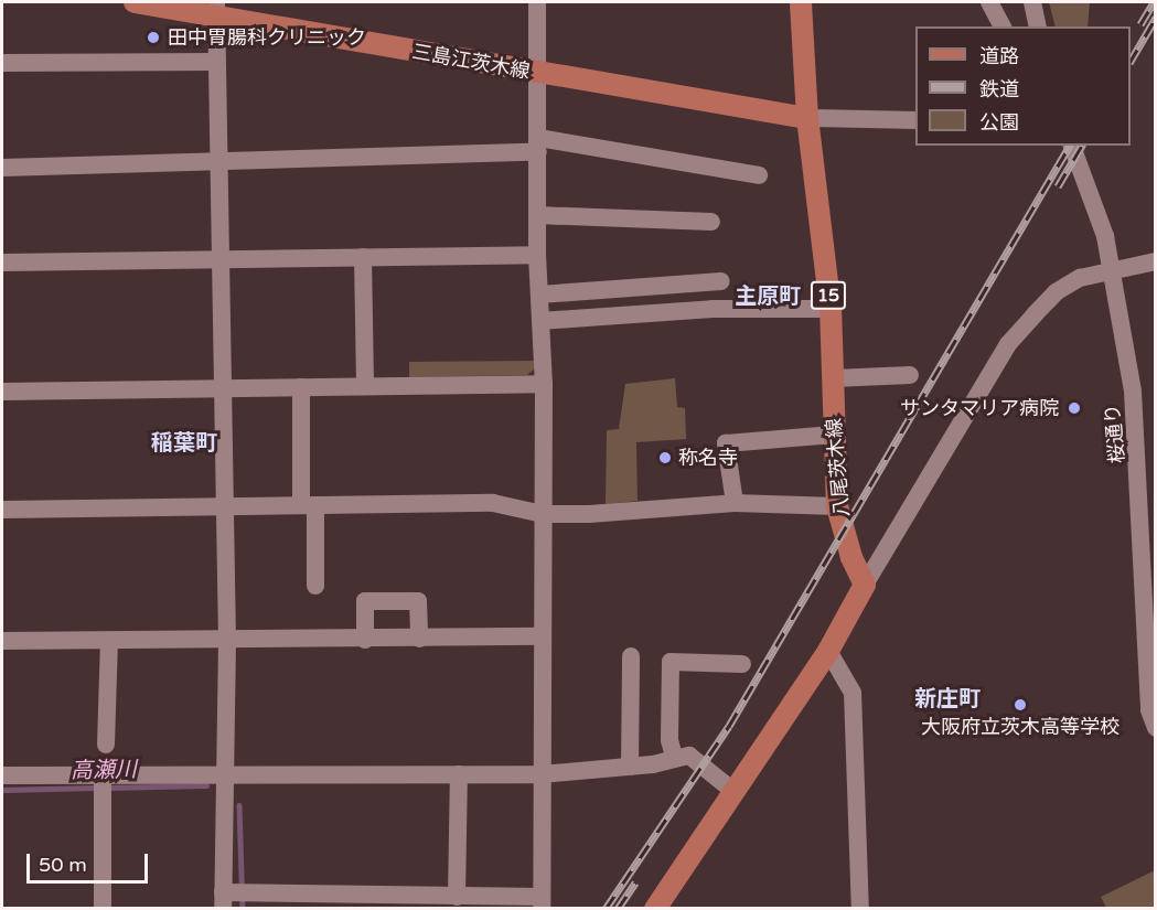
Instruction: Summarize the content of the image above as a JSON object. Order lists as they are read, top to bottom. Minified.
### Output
{"streets":{"main road":["三島江茨木線","15","八尾茨木線"],"street":["桜通り"]},"crossings":[["三島江茨木線","八尾茨木線"]],"districts":["主原町","稲葉町","新庄町"],"water":["高瀬川"],"places":["田中胃腸科クリニック","サンタマリア病院","称名寺","大阪府立茨木高等学校"],"legend":["道路","鉄道","公園"],"scale_bar":"50 m"}
